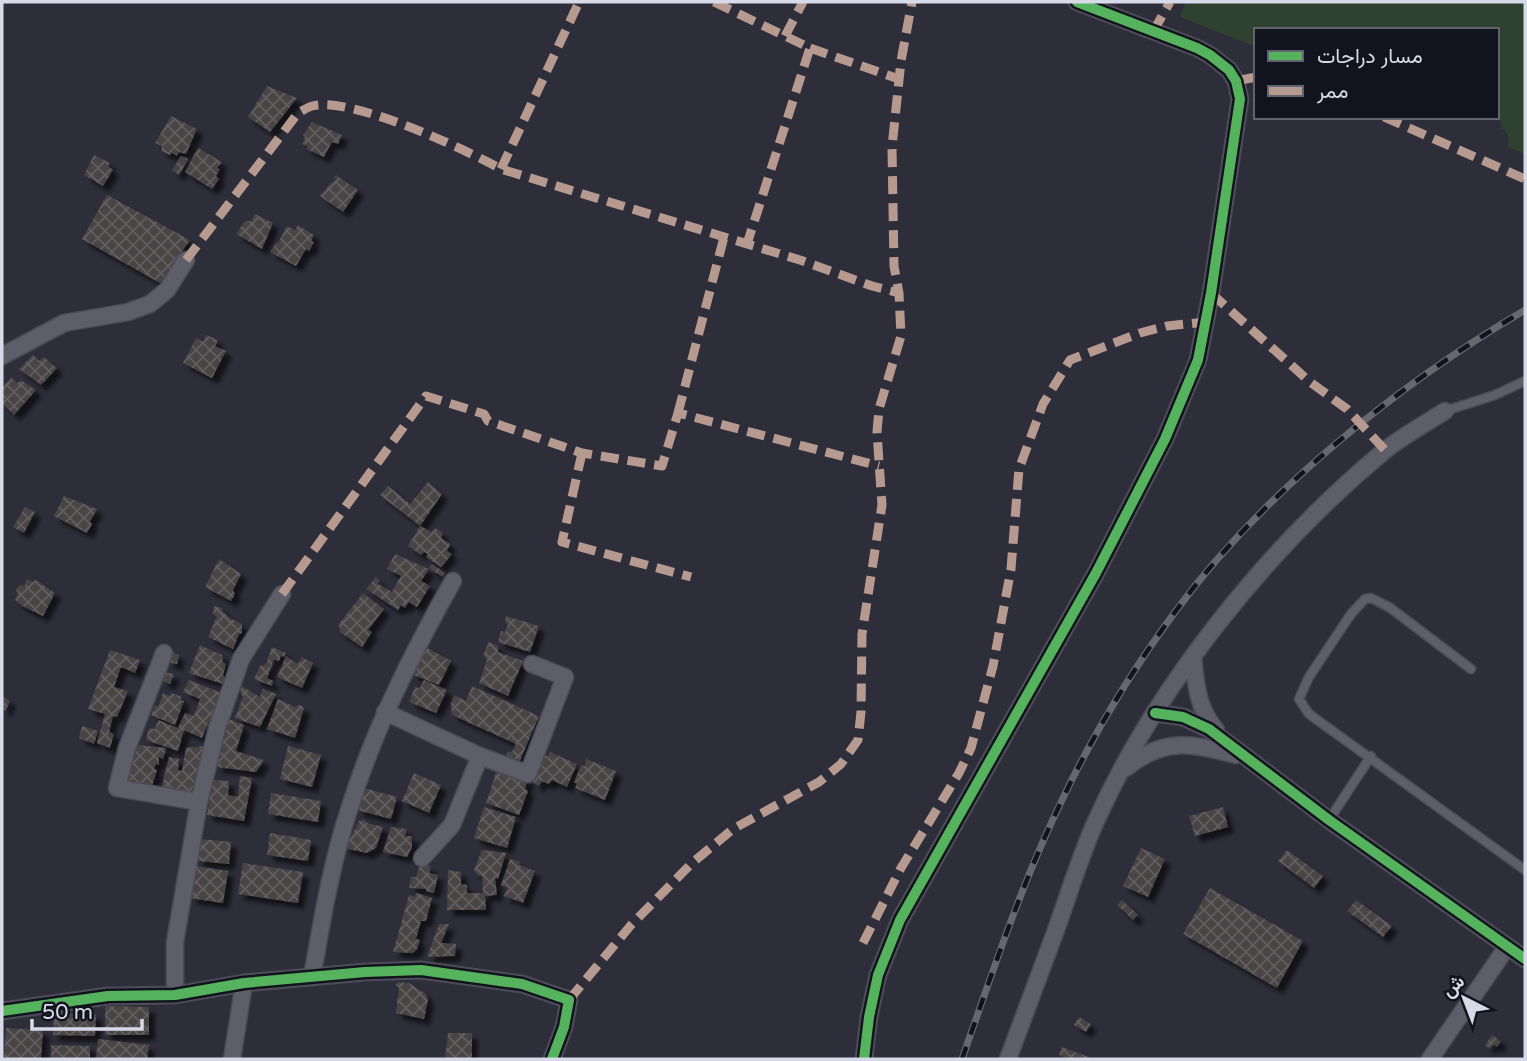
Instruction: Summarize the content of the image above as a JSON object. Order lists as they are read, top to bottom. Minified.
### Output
{"legend":["مسار دراجات","ممر"],"scale_bar":"50 m","north":"top left"}
